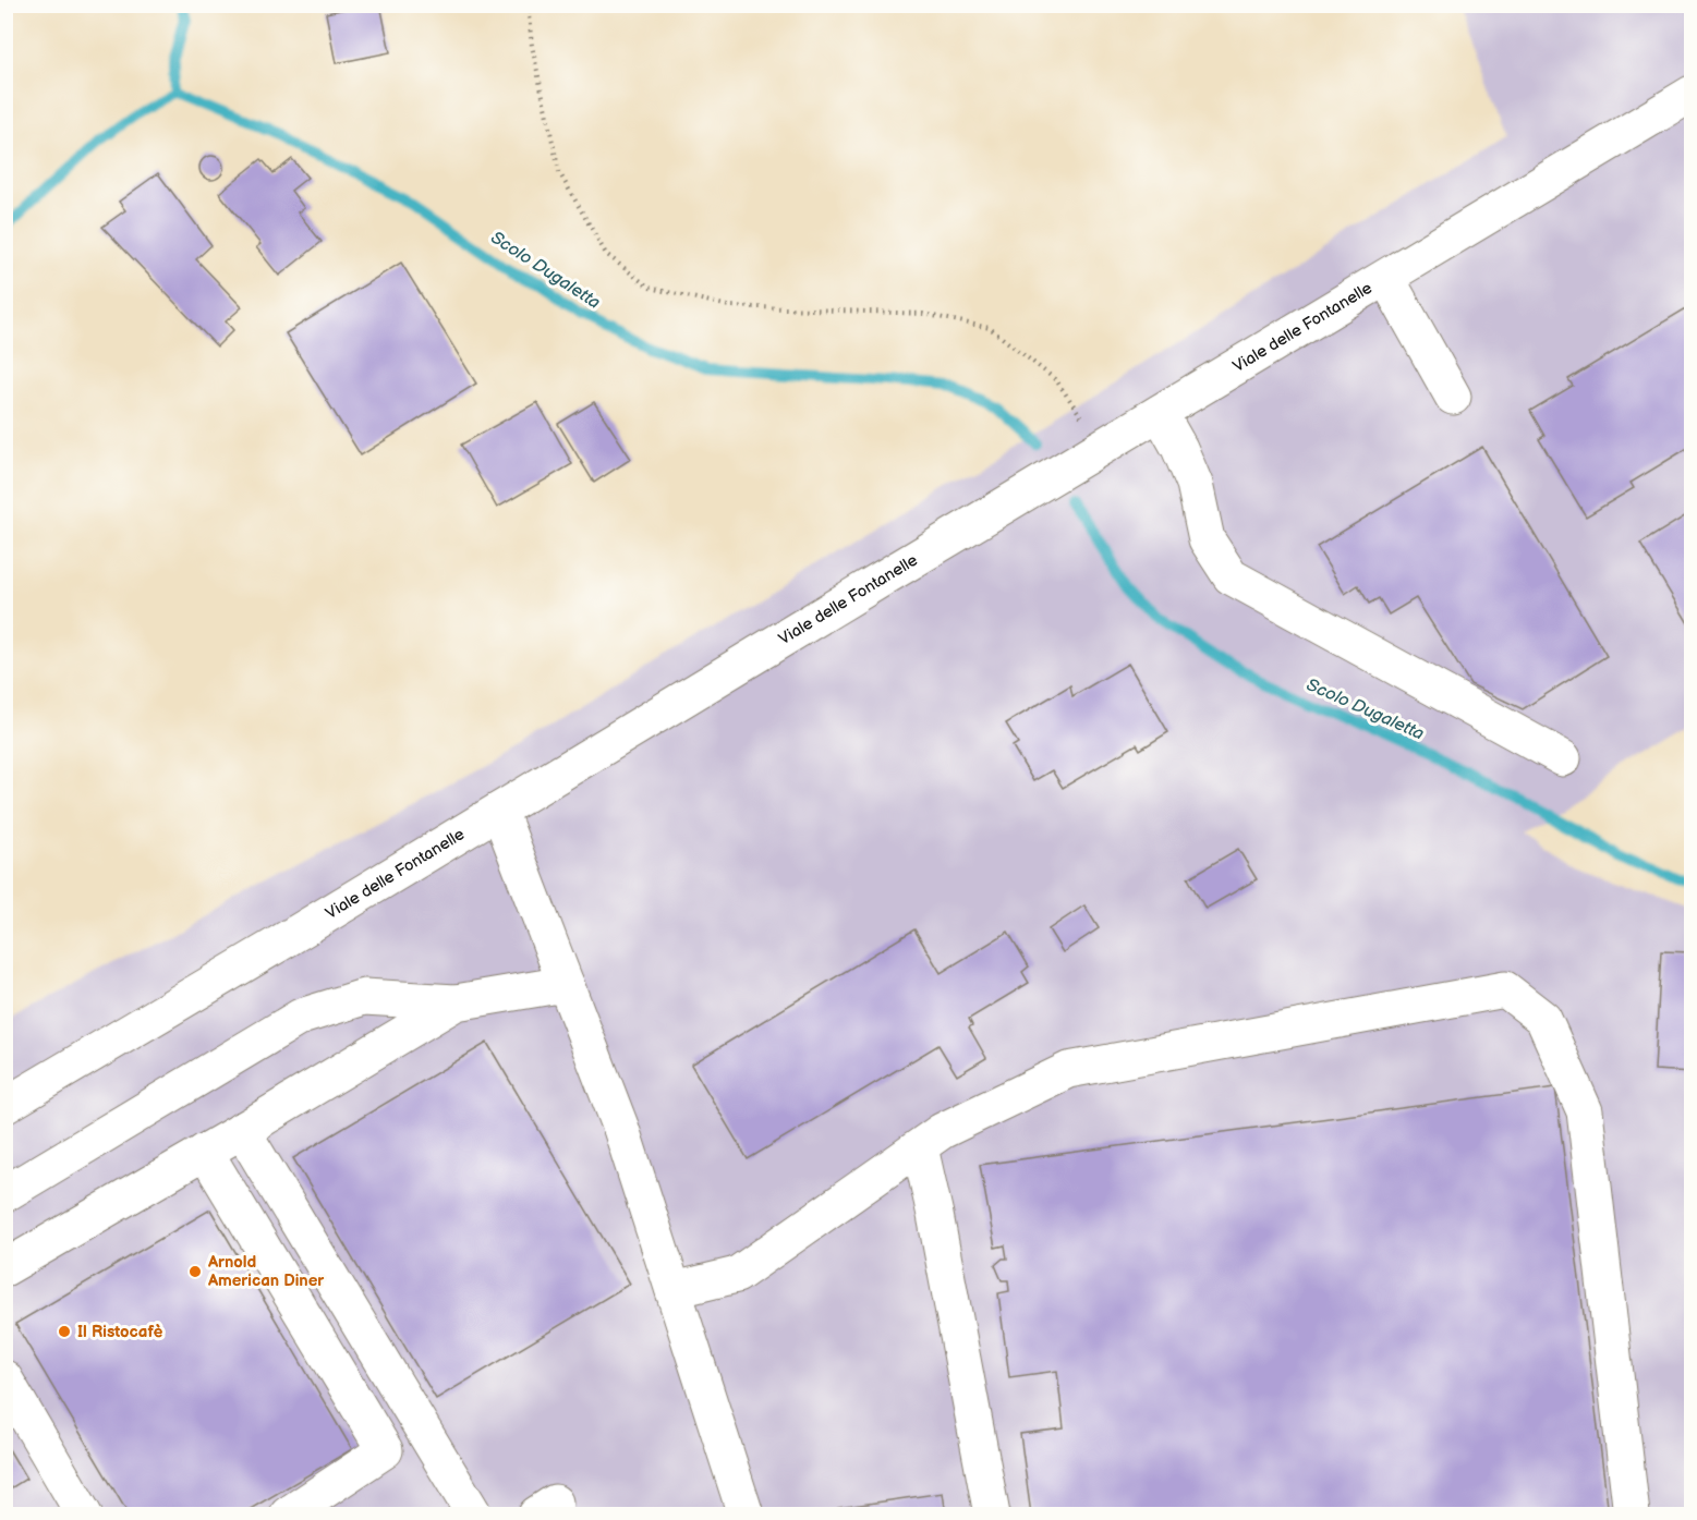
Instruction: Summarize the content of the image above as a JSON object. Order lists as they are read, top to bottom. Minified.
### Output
{"streets":{"main road":["Viale delle Fontanelle"]},"water":["Scolo Dugaletta"],"places":["Arnold American Diner","Il Ristocafè"]}
